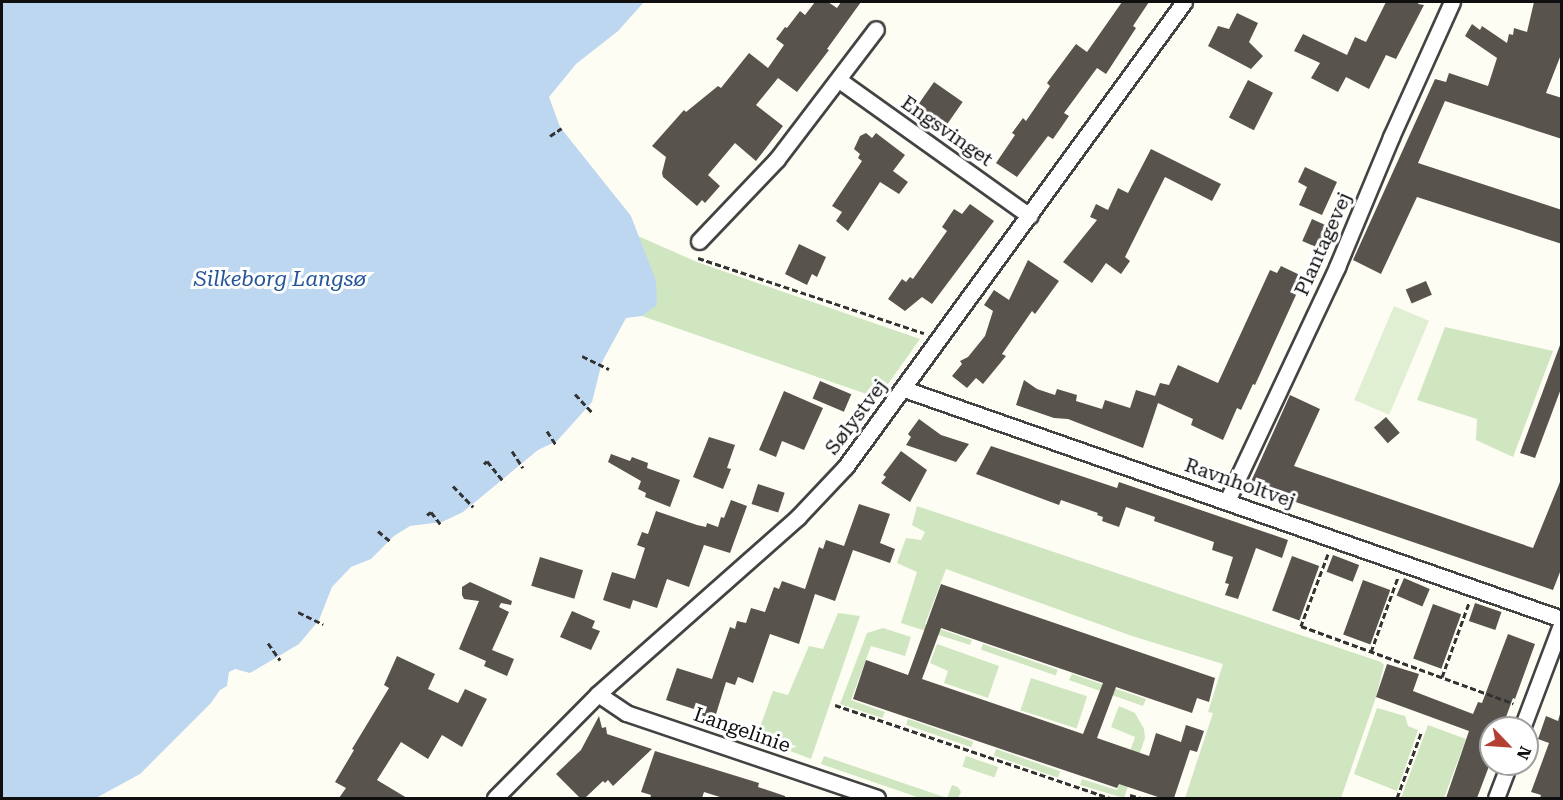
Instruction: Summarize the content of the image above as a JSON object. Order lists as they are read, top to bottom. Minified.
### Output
{"streets":{"street":["Engsvinget","Plantagevej","Sølystvej","Ravnholtvej","Langelinie"]},"crossings":[["Engsvinget","Sølystvej"],["Plantagevej","Ravnholtvej"],["Sølystvej","Ravnholtvej"],["Sølystvej","Langelinie"]],"water":["Silkeborg Langsø"],"north":"bottom right"}
